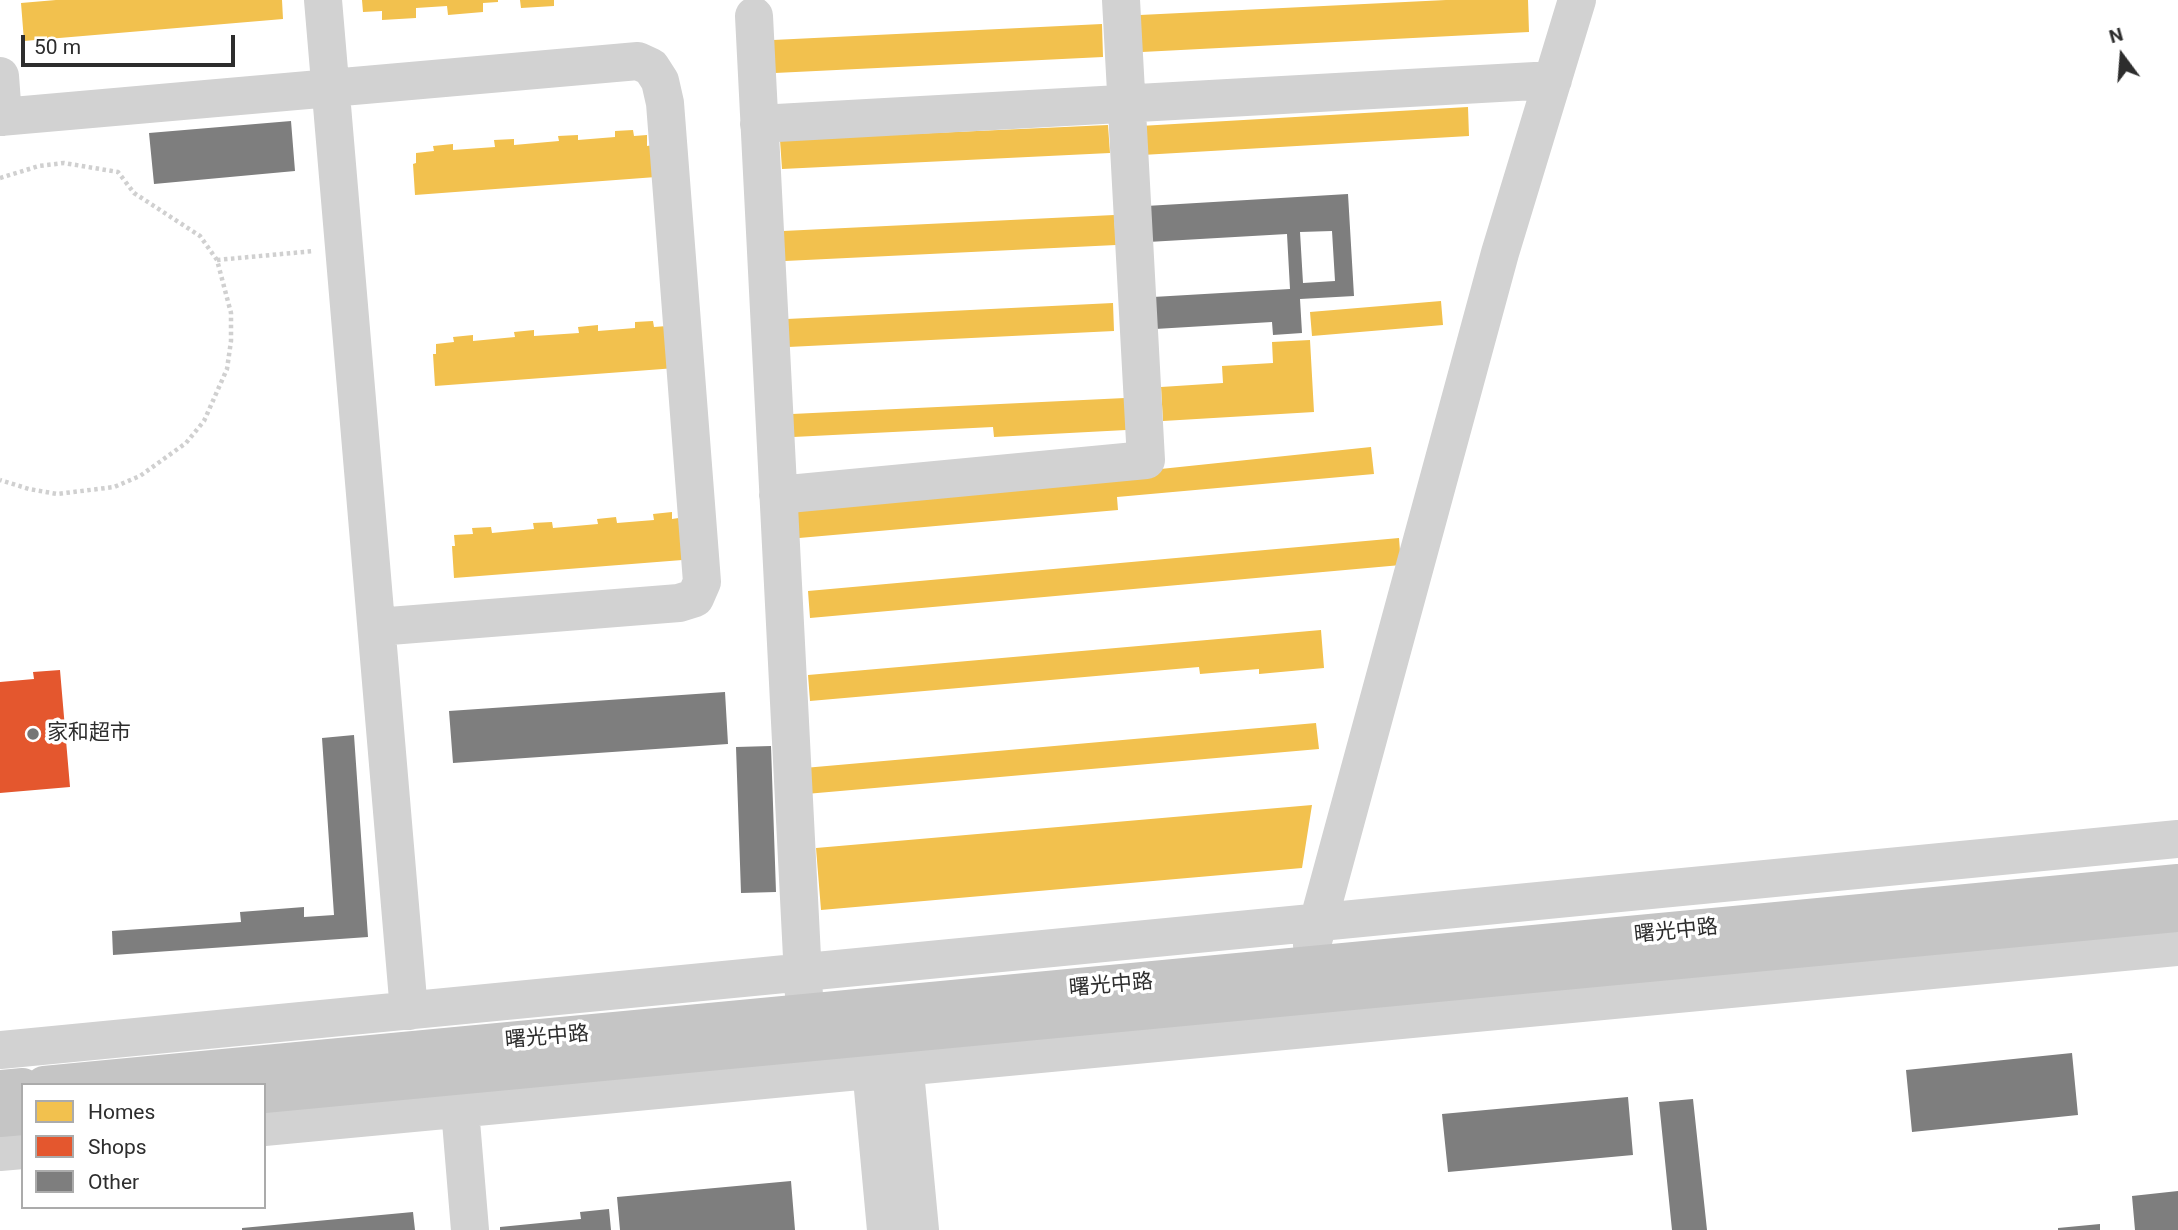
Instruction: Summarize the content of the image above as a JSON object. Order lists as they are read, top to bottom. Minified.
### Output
{"streets":{"main road":["曙光中路"]},"places":["家和超市"],"legend":["Homes","Shops","Other"],"scale_bar":"50 m","north":"top"}
